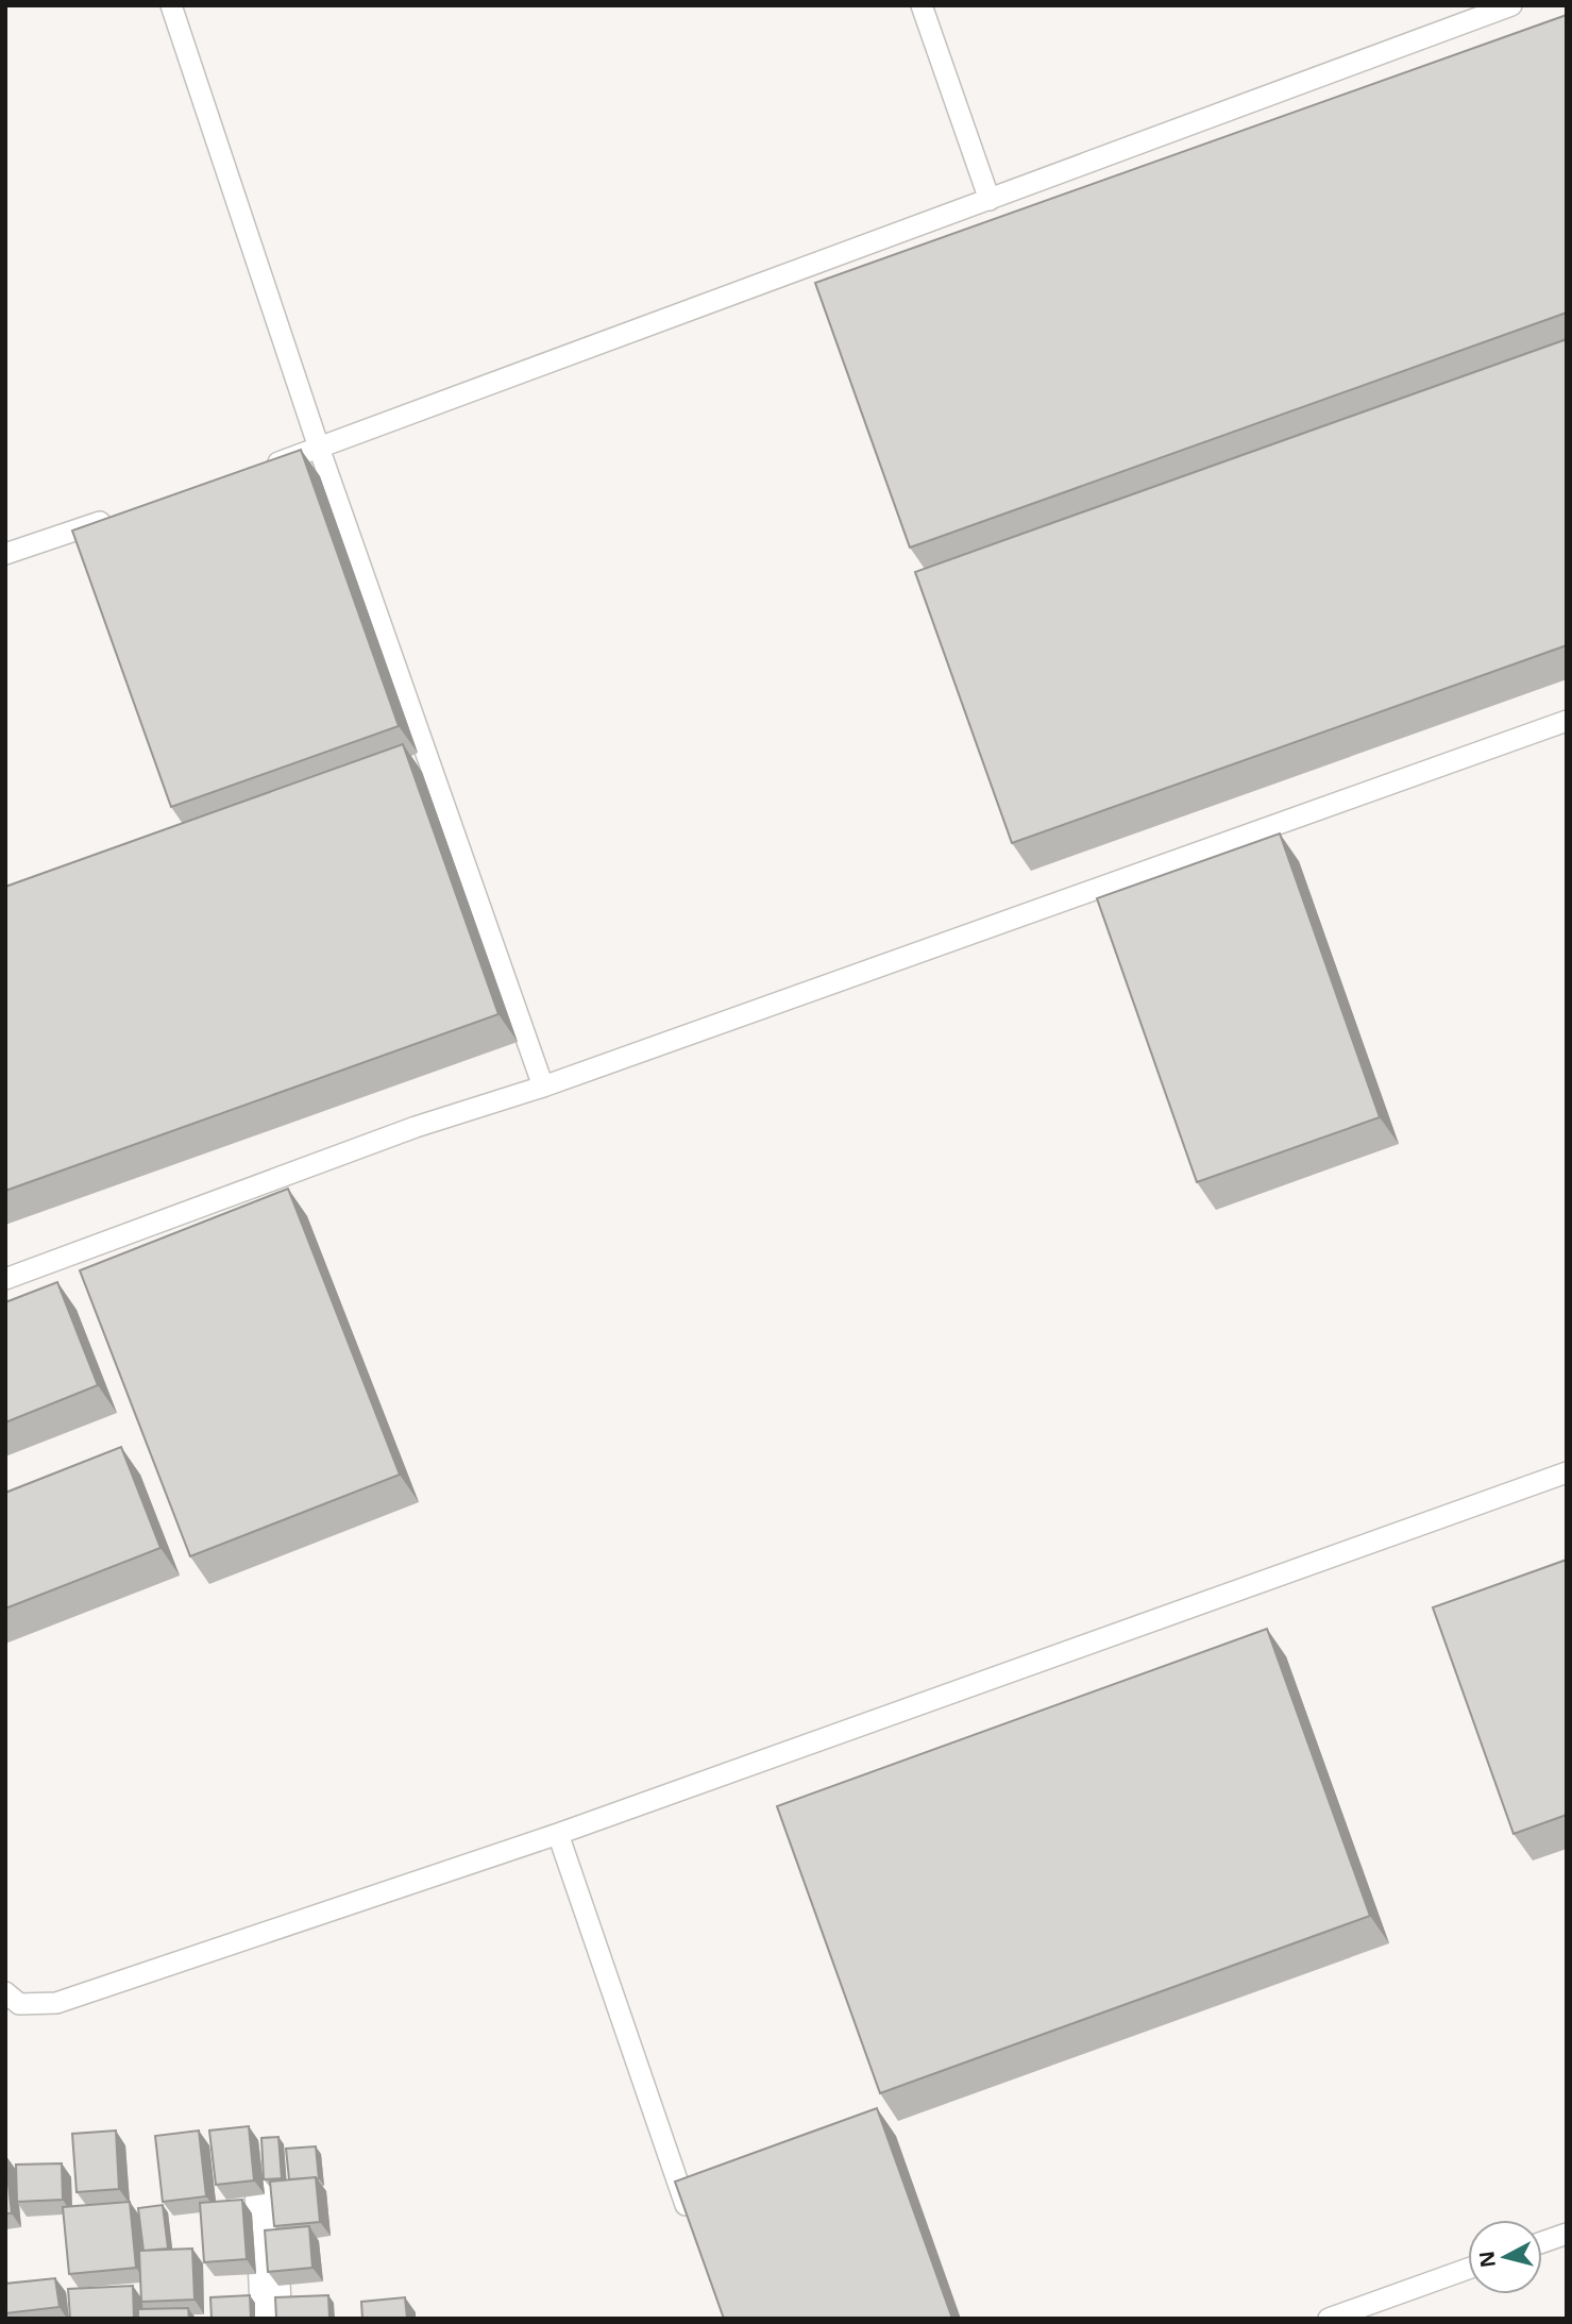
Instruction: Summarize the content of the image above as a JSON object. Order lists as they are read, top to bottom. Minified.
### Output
{"north":"left"}
